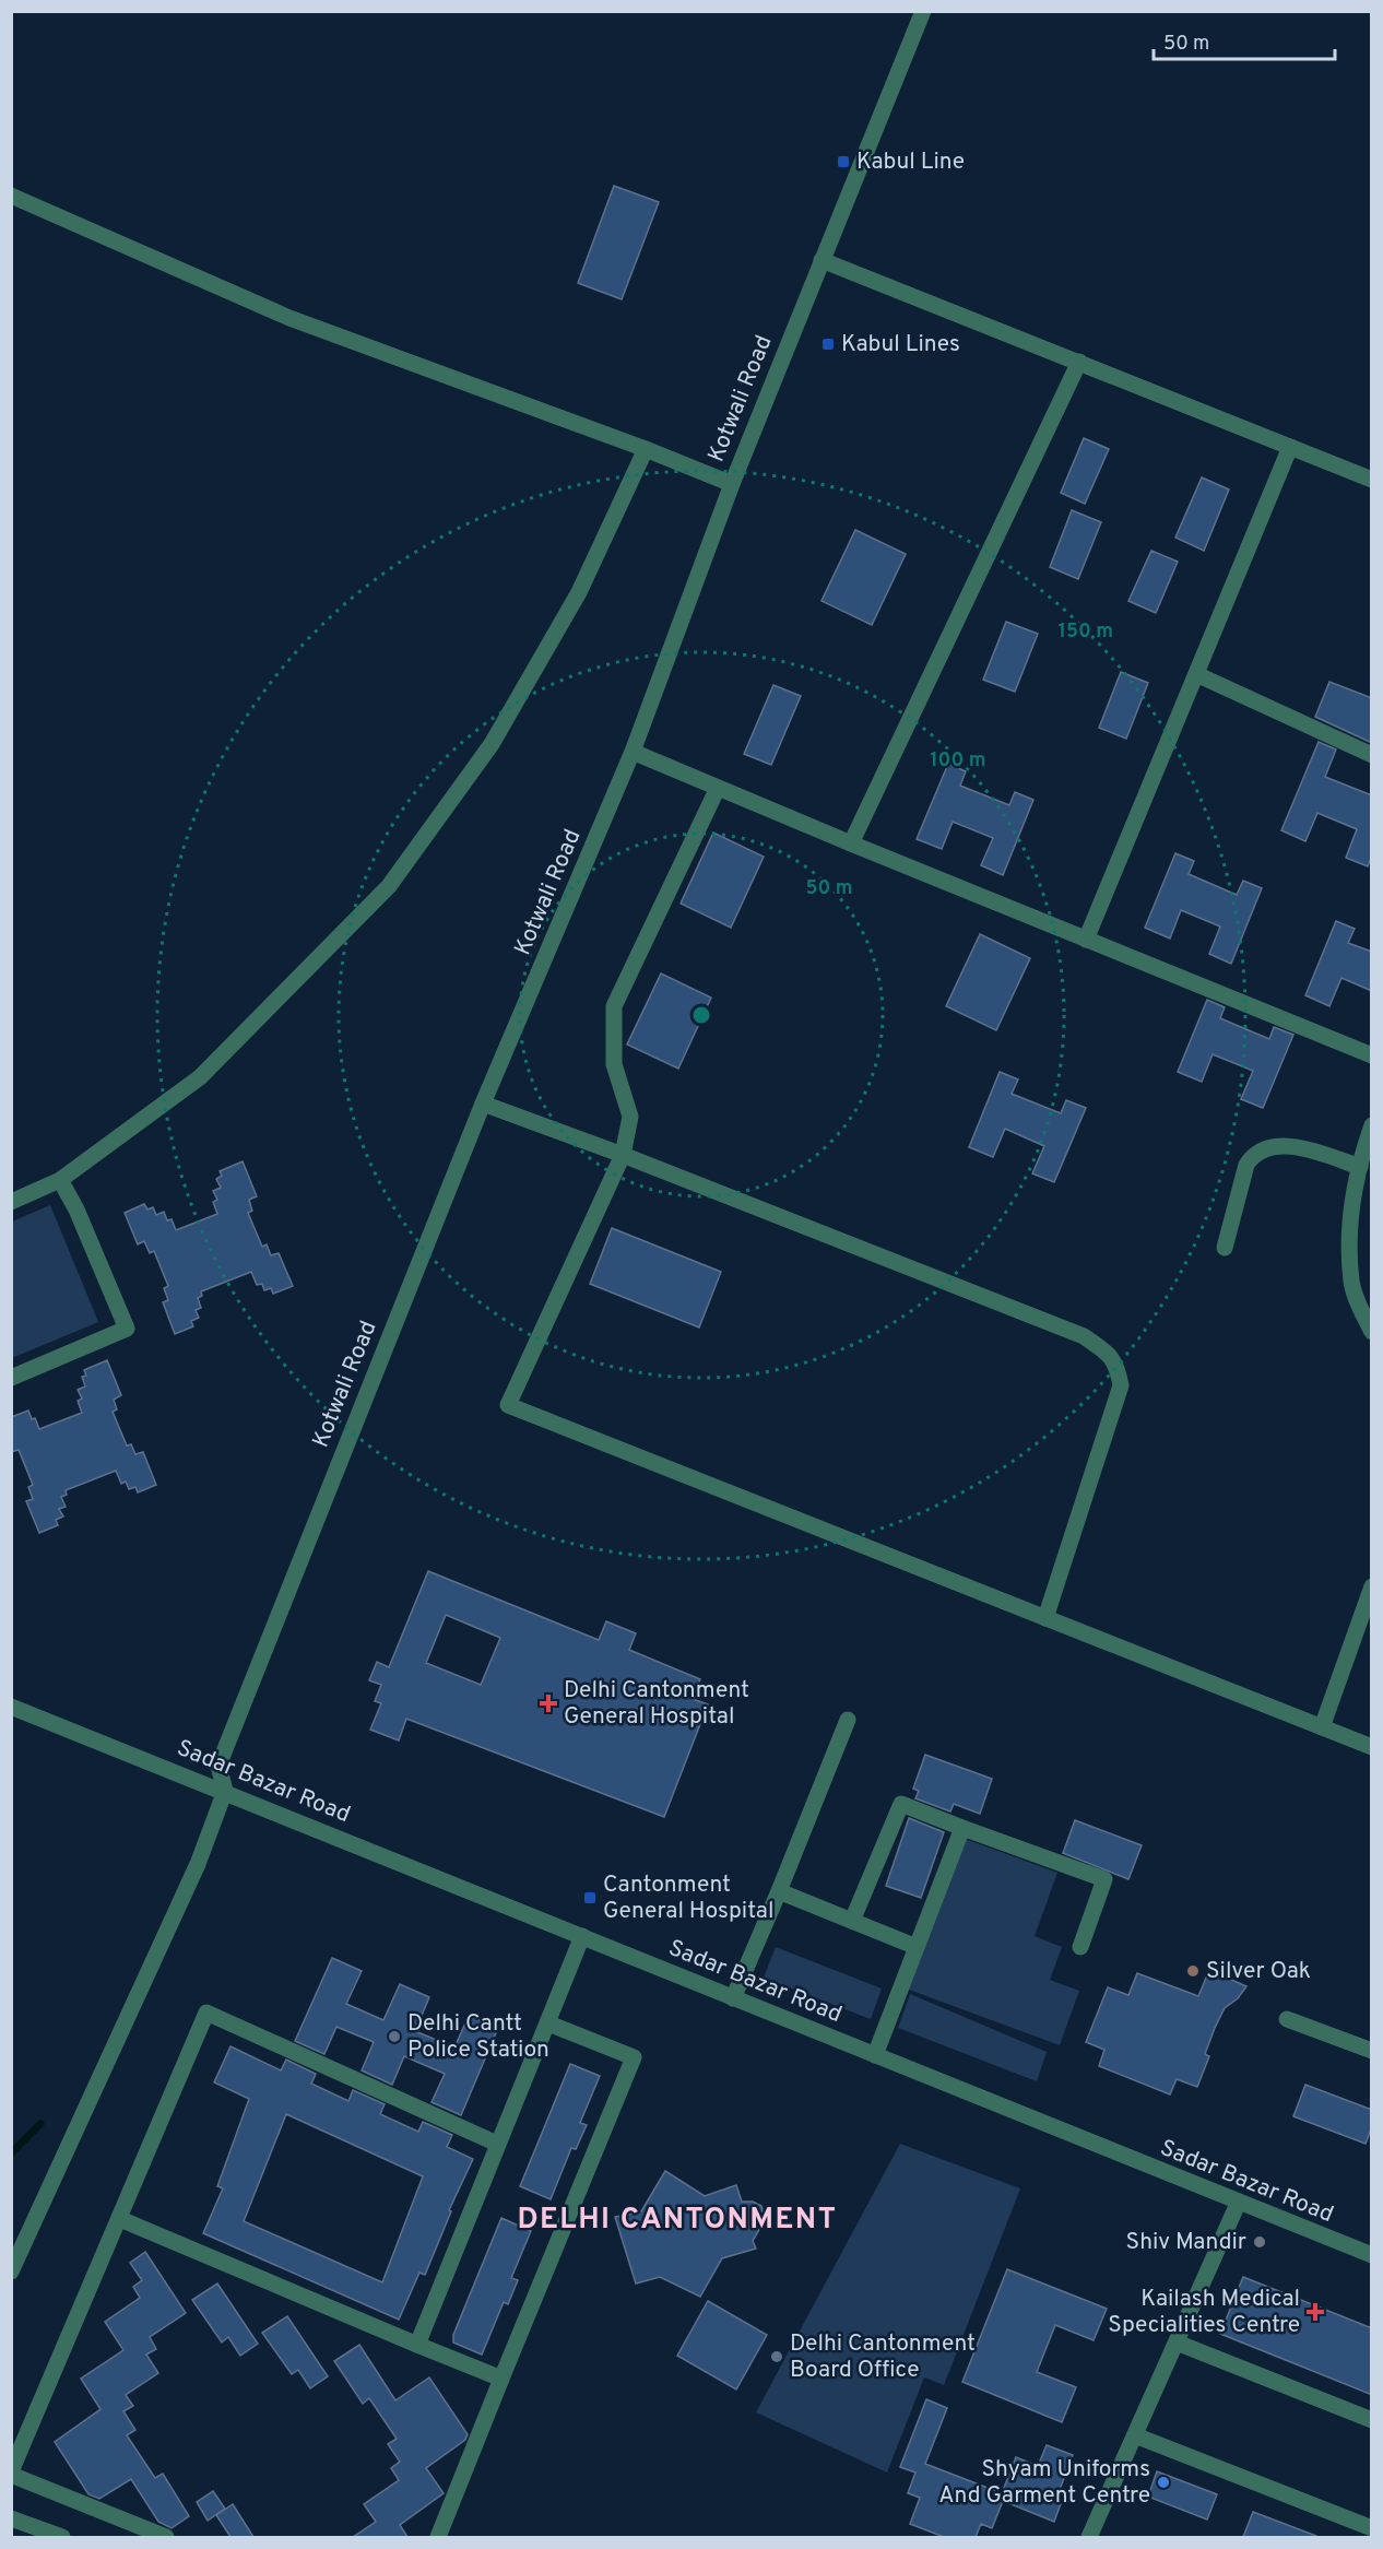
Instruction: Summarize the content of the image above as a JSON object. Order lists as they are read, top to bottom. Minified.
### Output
{"streets":{"street":["Kotwali Road","Sadar Bazar Road"]},"crossings":[["Kotwali Road","Sadar Bazar Road"]],"districts":["DELHI CANTONMENT"],"places":{"transit":["Kabul Line","Kabul Lines","Cantonment General Hospital"],"health":["Delhi Cantonment General Hospital","Kailash Medical Specialities Centre"],"other":["Silver Oak","Delhi Cantt Police Station","Shiv Mandir","Delhi Cantonment Board Office","Shyam Uniforms And Garment Centre"]},"scale_bar":"50 m","rings":["150 m","100 m","50 m"]}
